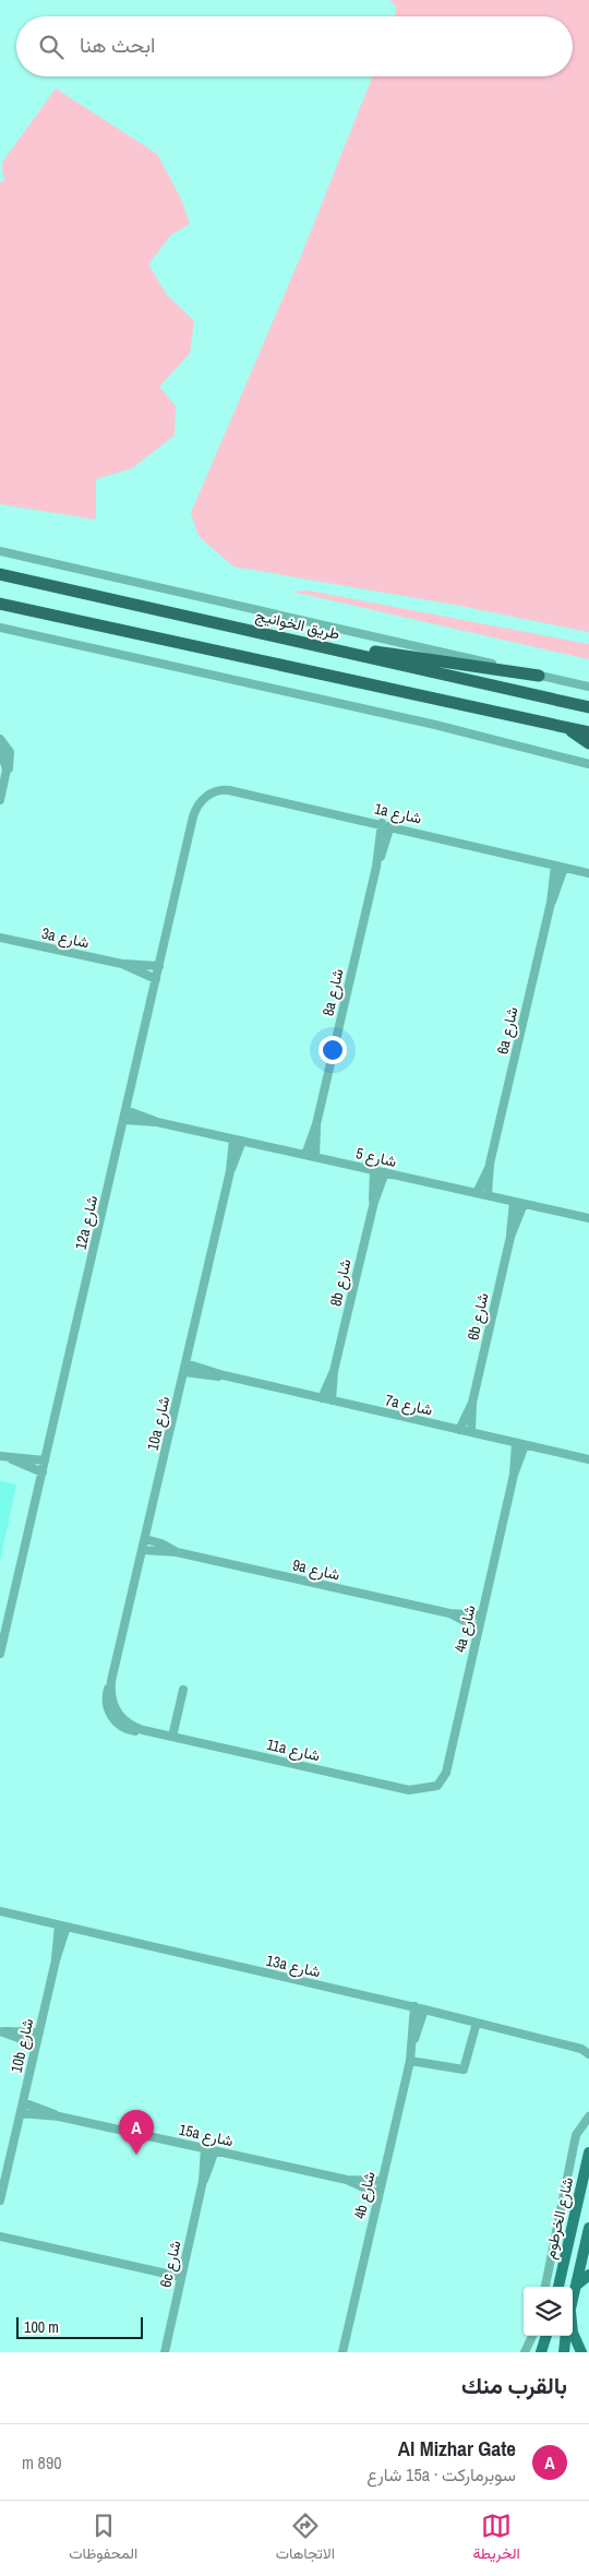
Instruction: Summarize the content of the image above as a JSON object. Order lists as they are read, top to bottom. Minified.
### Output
{"streets":{"highway":["طريق الخوانيج"],"main road":["شارع الخرطوم"],"street":["1a شارع","3a شارع","8a شارع","6a شارع","شارع 5","12a شارع","8b شارع","6b شارع","7a شارع","10a شارع","9a شارع","4a شارع","11a شارع","13a شارع","10b شارع","15a شارع","4b شارع","6c شارع"]},"crossings":[["1a شارع","8a شارع"],["1a شارع","6a شارع"],["1a شارع","12a شارع"],["3a شارع","12a شارع"],["8a شارع","شارع 5"],["6a شارع","شارع 5"],["شارع 5","12a شارع"],["شارع 5","8b شارع"],["شارع 5","6b شارع"],["شارع 5","10a شارع"],["8b شارع","7a شارع"],["6b شارع","7a شارع"],["7a شارع","10a شارع"],["7a شارع","4a شارع"],["10a شارع","9a شارع"],["10a شارع","11a شارع"],["9a شارع","4a شارع"],["4a شارع","11a شارع"],["13a شارع","10b شارع"],["13a شارع","4b شارع"],["10b شارع","15a شارع"],["15a شارع","4b شارع"],["15a شارع","6c شارع"]],"scale_bar":"100 m","page":{"search":"ابحث هنا","pins":"A","scale":"100 m","heading":"بالقرب منك","list":[{"mark":"A","name":"Al Mizhar Gate","note":"سوبرماركت · 15a شارع","value":"890 m"}],"nav":["الخريطة","الاتجاهات","المحفوظات"]}}
